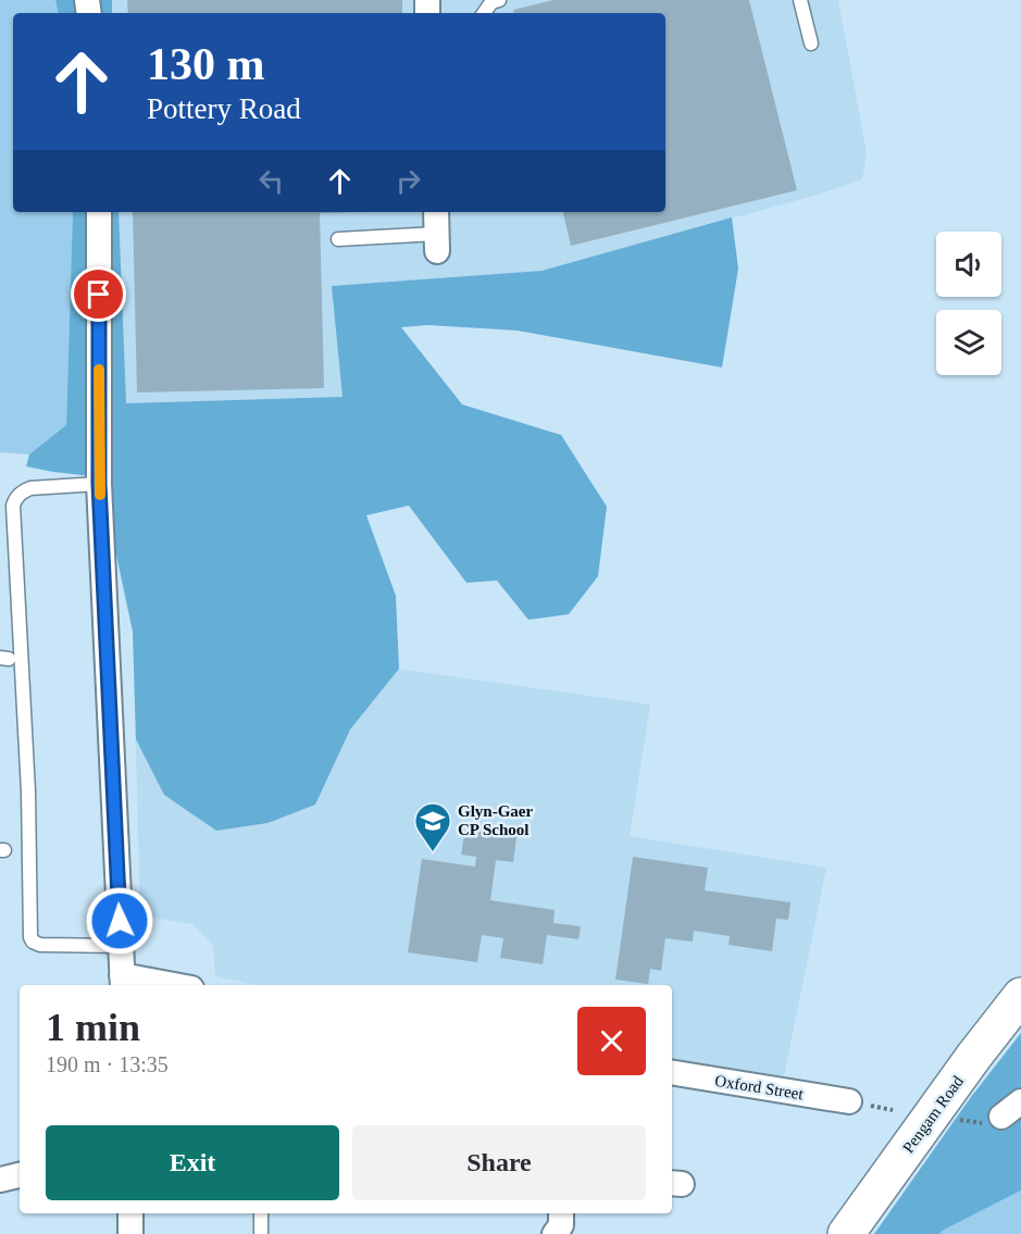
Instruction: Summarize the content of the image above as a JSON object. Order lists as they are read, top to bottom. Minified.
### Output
{"streets":{"main road":["Pengam Road"],"street":["Oxford Street"]},"places":{"school or university":["Glyn-Gaer CP School"]},"page":{"turn":["130 m","Pottery Road"],"heading":["1 min","190 m · 13:35"],"buttons":["Exit","Share"]}}
